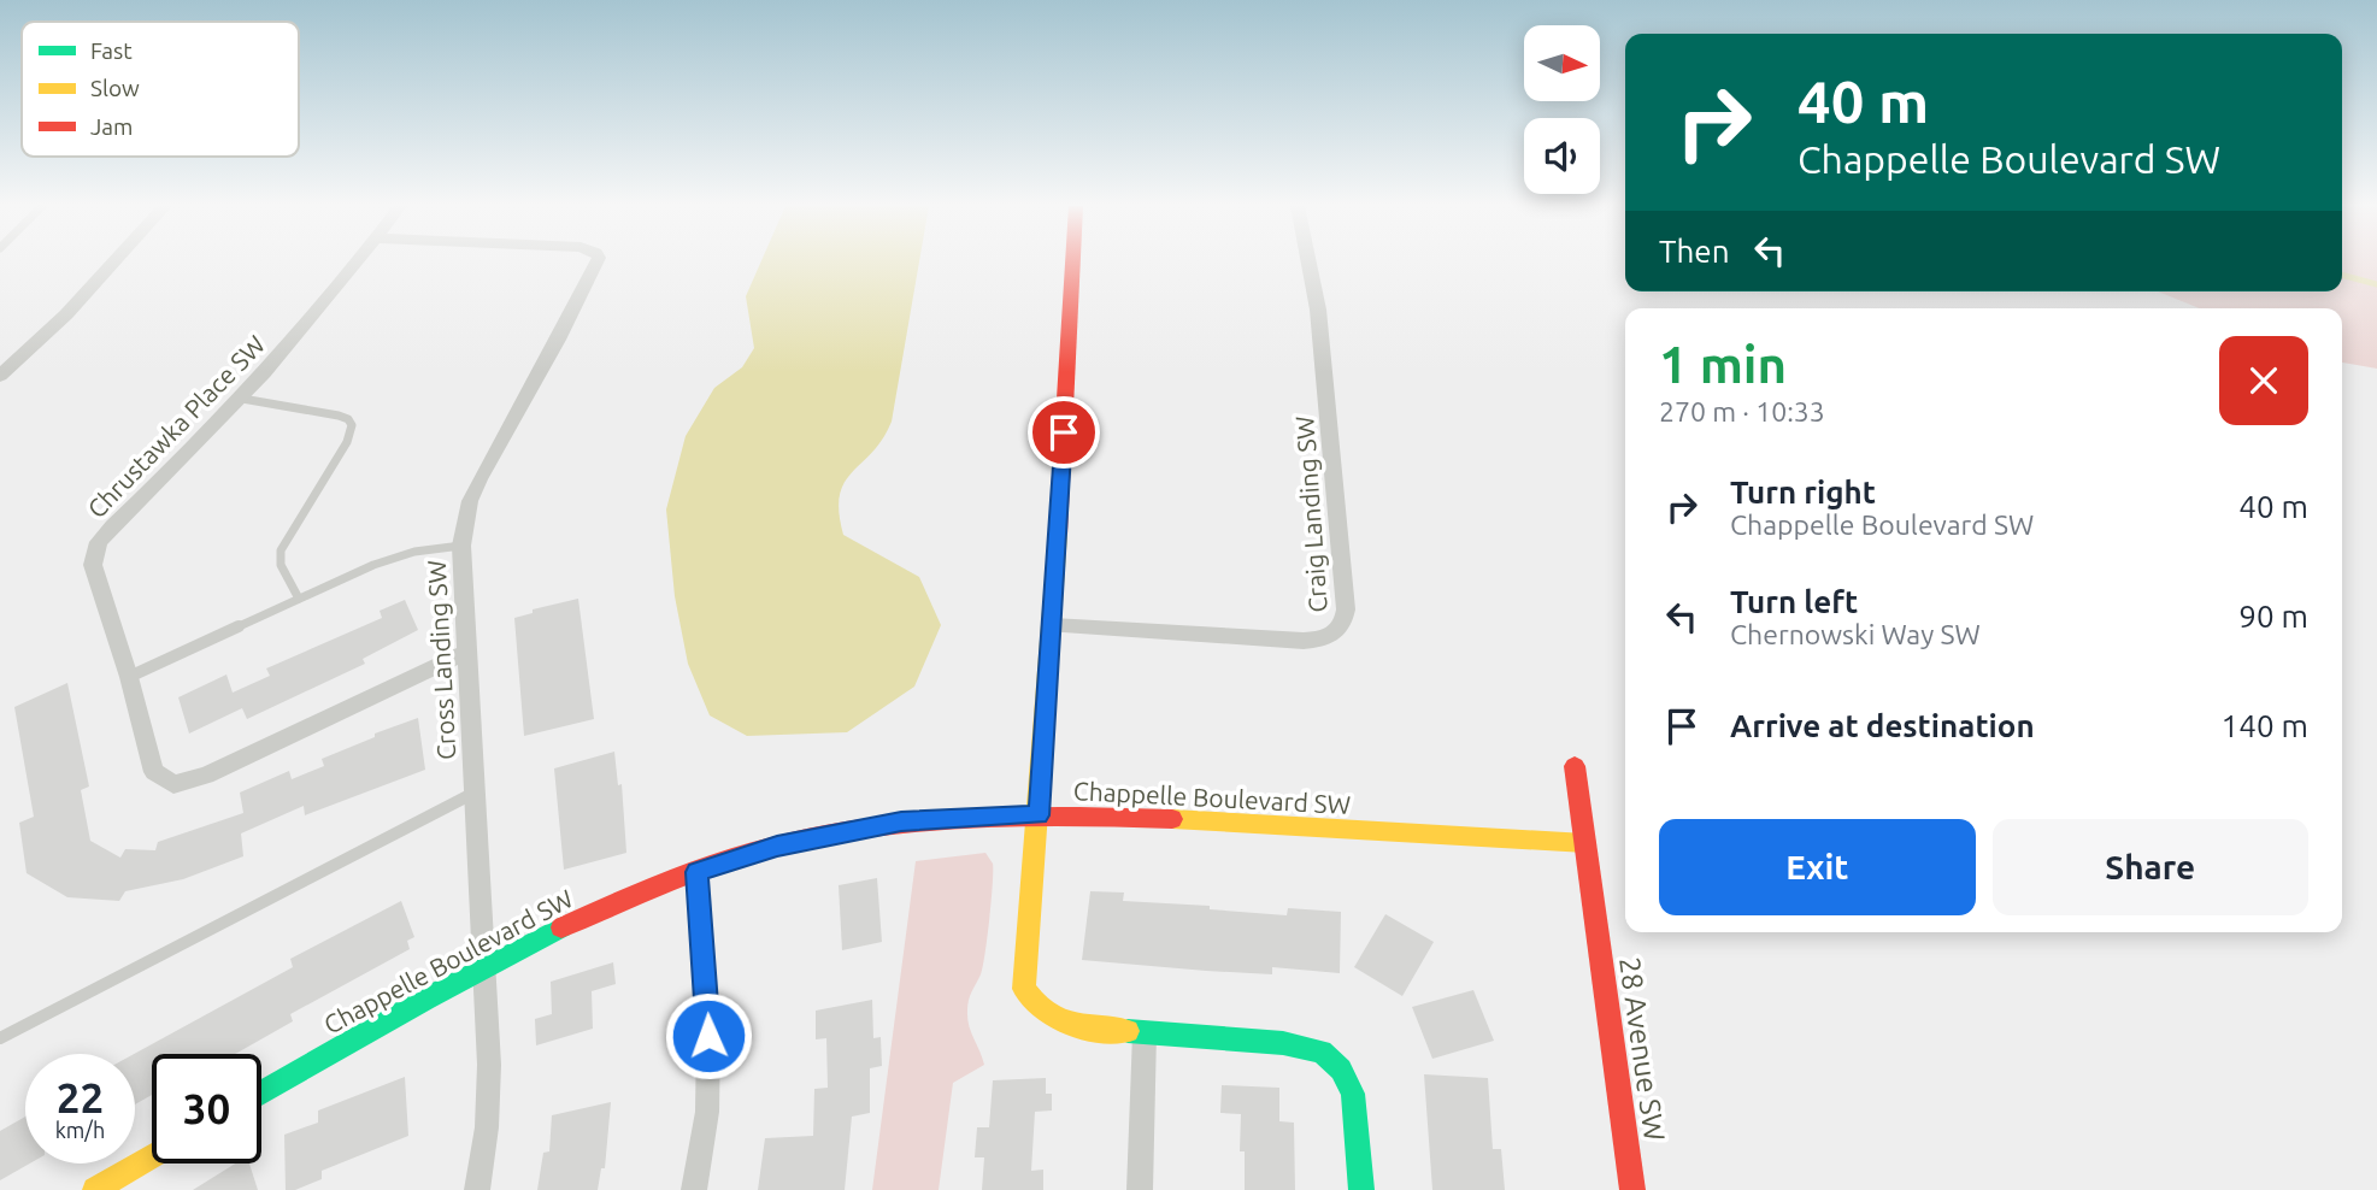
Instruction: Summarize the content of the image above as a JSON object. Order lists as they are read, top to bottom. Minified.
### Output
{"streets":{"street":["Chrustawka Place SW","Craig Landing SW","Cross Landing SW","Chappelle Boulevard SW","28 Avenue SW"]},"crossings":[["Chrustawka Place SW","Cross Landing SW"],["Cross Landing SW","Chappelle Boulevard SW"],["Chappelle Boulevard SW","28 Avenue SW"]],"legend":["Fast","Slow","Jam"],"north":"right","page":{"turn":["40 m","Chappelle Boulevard SW"],"then":"Then","heading":["1 min","270 m · 10:33"],"list":[{"name":"Turn right","note":"Chappelle Boulevard SW","value":"40 m"},{"name":"Turn left","note":"Chernowski Way SW","value":"90 m"},{"name":"Arrive at destination","value":"140 m"}],"buttons":["Exit","Share"],"speed":"22 km/h","limit":"30"}}
